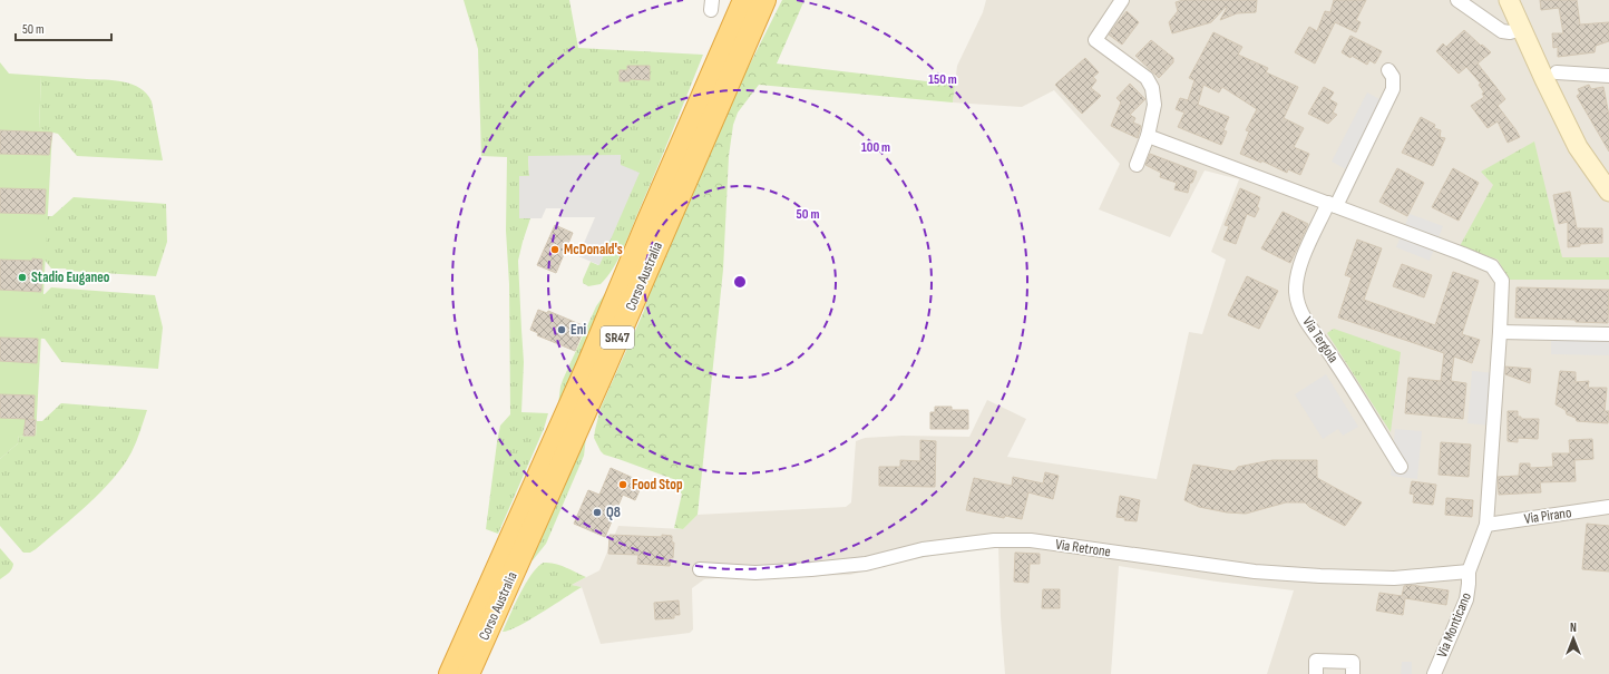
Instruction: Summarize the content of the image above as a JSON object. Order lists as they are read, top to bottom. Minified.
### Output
{"streets":{"highway":["Corso Australia","SR47"],"street":["Via Tergola","Via Pirano","Via Retrone","Via Monticano"]},"crossings":[["Corso Australia","SR47"],["Via Pirano","Via Monticano"],["Via Retrone","Via Monticano"]],"places":["McDonald's","Stadio Euganeo","Eni","Food Stop","Q8"],"scale_bar":"50 m","north":"top","rings":["150 m","100 m","50 m"]}
